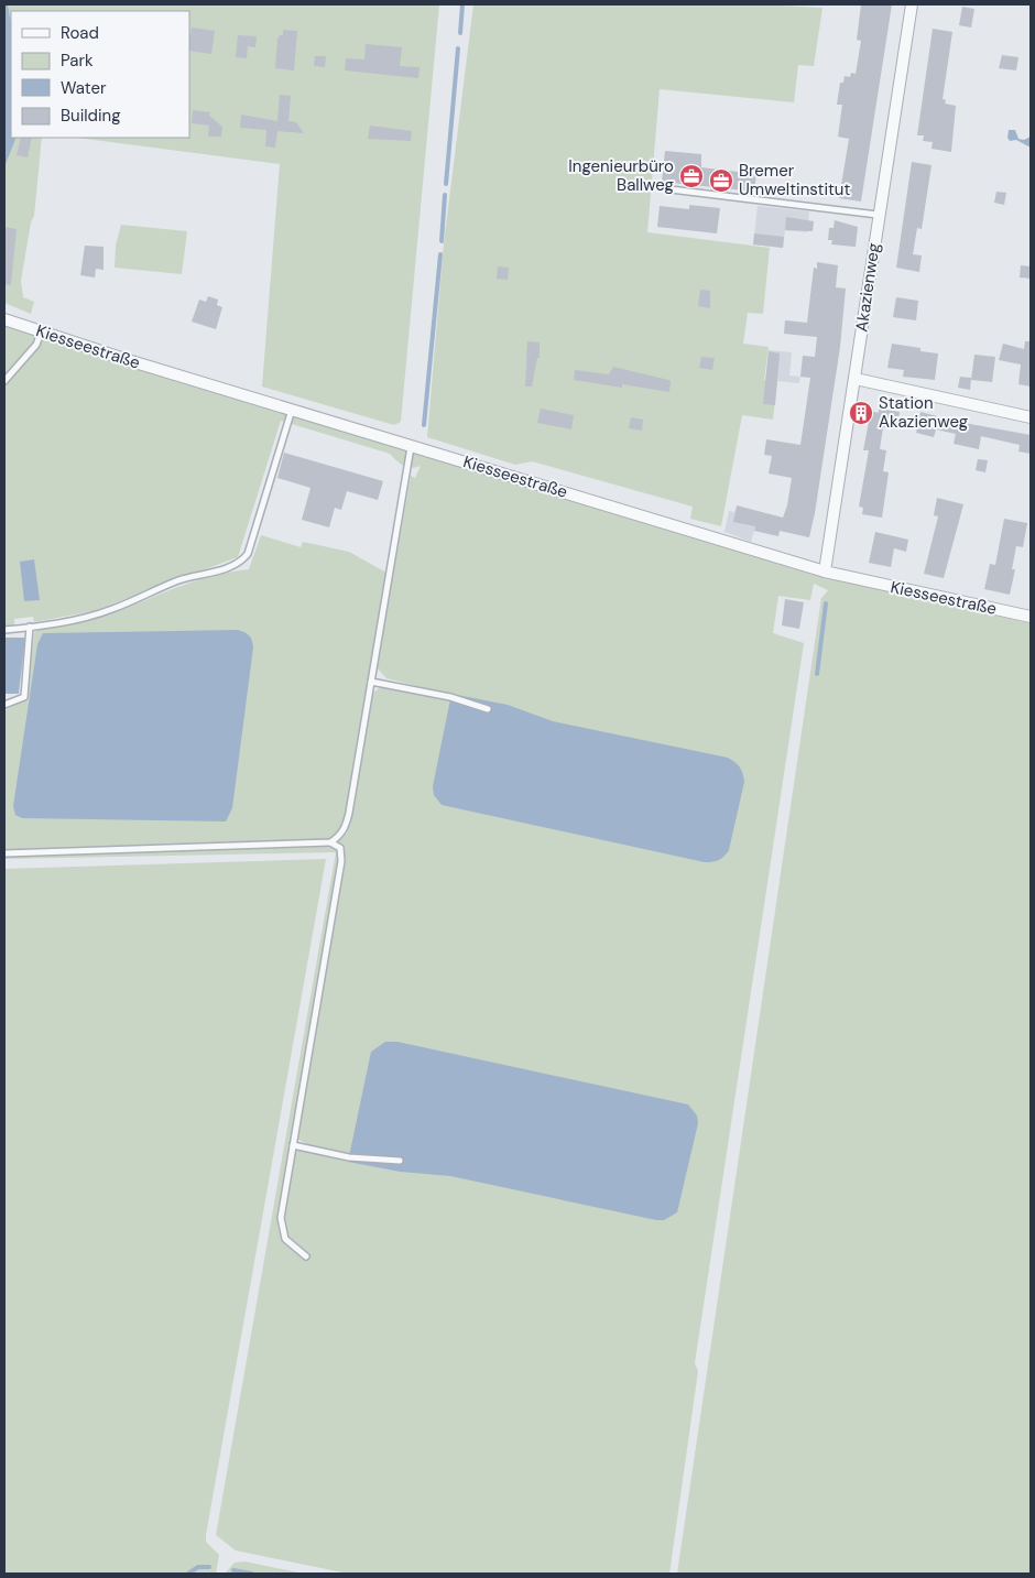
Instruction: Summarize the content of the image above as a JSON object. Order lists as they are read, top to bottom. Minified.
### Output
{"streets":{"street":["Akazienweg","Kiesseestraße"]},"crossings":[["Akazienweg","Kiesseestraße"]],"places":{"office":["Ingenieurbüro Ballweg","Bremer Umweltinstitut"],"building":["Station Akazienweg"]},"legend":["Road","Park","Water","Building"]}
